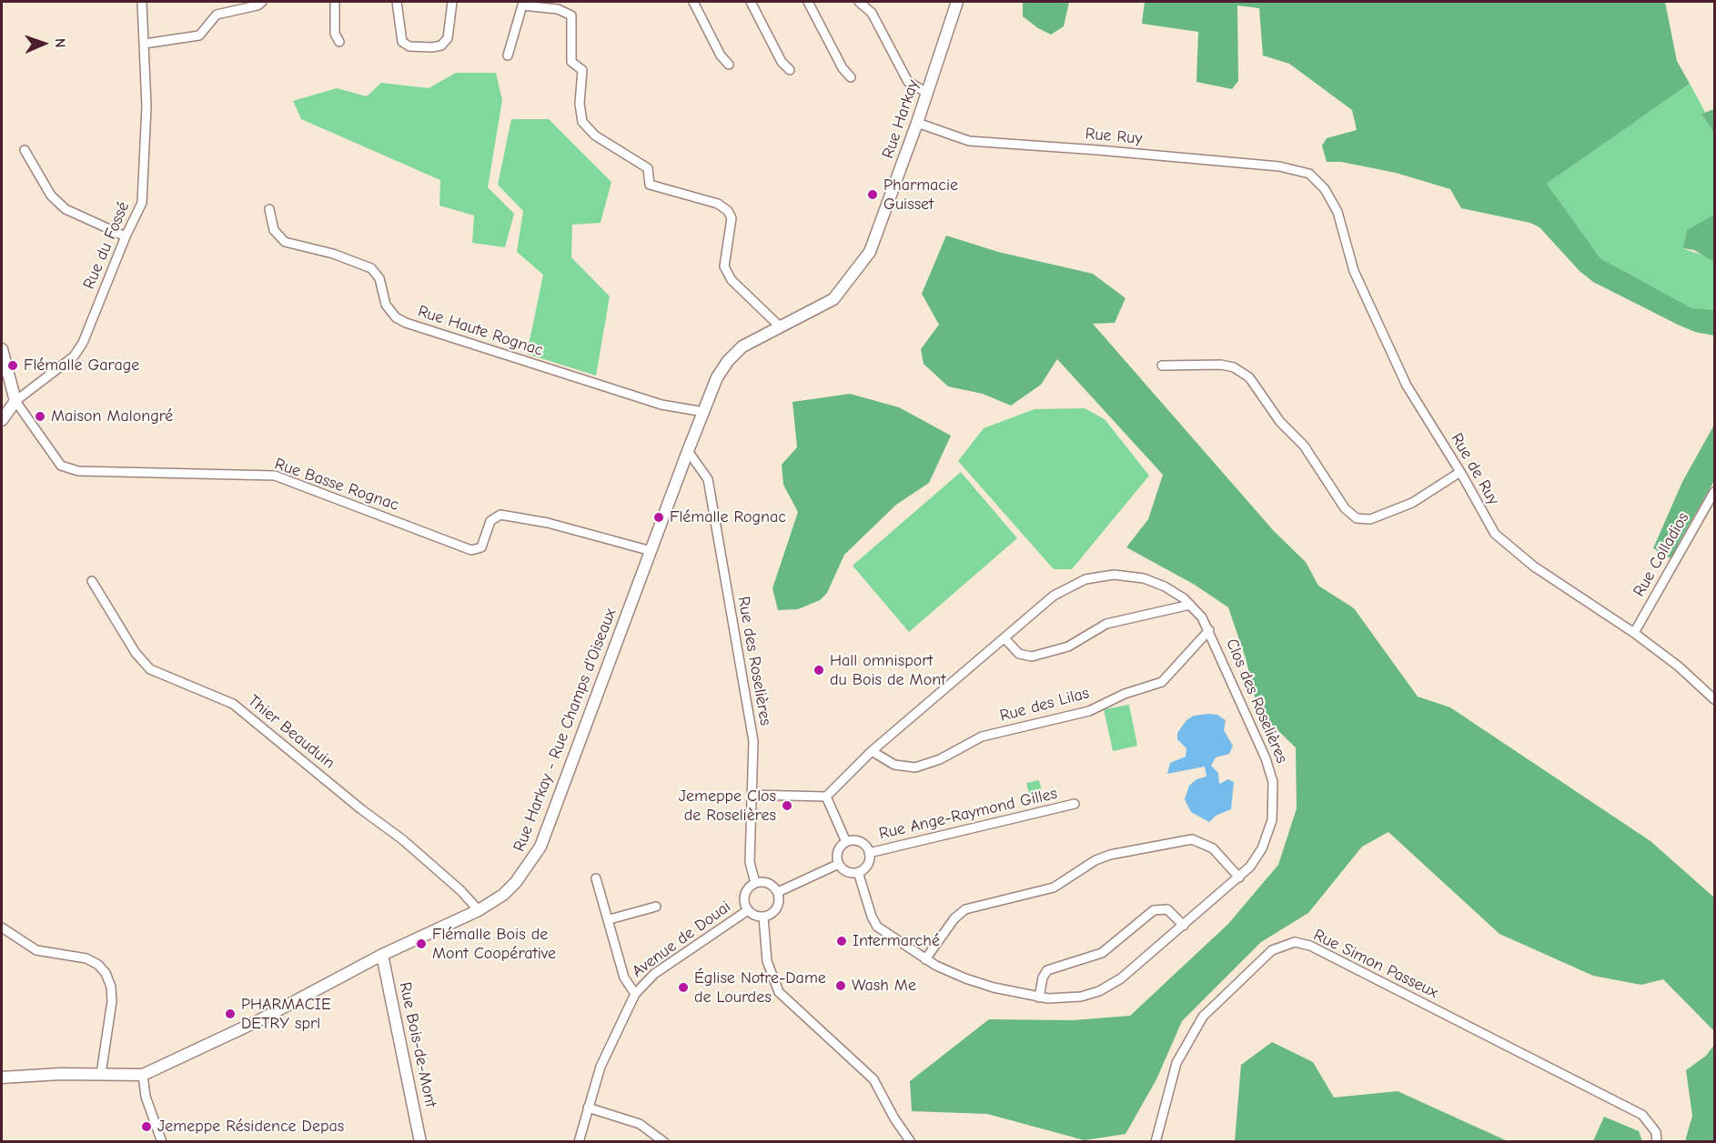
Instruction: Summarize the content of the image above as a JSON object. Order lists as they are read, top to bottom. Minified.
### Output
{"streets":{"street":["Rue Harkay","Rue Ruy","Rue du Fossé","Rue Haute Rognac","Rue de Ruy","Rue Basse Rognac","Rue Colladios","Rue des Roselières","Clos des Roselières","Rue des Lilas","Rue Harkay - Rue Champs d'Oiseaux","Thier Beauduin","Rue Ange-Raymond Gilles","Avenue de Douai","Rue Simon Passeux","Rue Bois-de-Mont"]},"crossings":[["Rue Harkay","Rue Ruy"],["Rue Harkay","Rue Harkay - Rue Champs d'Oiseaux"],["Rue Ruy","Rue de Ruy"],["Rue du Fossé","Rue Basse Rognac"],["Rue Haute Rognac","Rue Harkay - Rue Champs d'Oiseaux"],["Rue de Ruy","Rue Colladios"],["Rue Basse Rognac","Rue Harkay - Rue Champs d'Oiseaux"],["Rue des Roselières","Rue Harkay - Rue Champs d'Oiseaux"],["Rue des Roselières","Avenue de Douai"],["Clos des Roselières","Rue des Lilas"],["Clos des Roselières","Rue Ange-Raymond Gilles"],["Rue Harkay - Rue Champs d'Oiseaux","Thier Beauduin"],["Rue Harkay - Rue Champs d'Oiseaux","Rue Bois-de-Mont"]],"places":["Pharmacie Guisset","Flémalle Garage","Maison Malongré","Flémalle Rognac","Hall omnisport du Bois de Mont","Jemeppe Clos de Roselières","Intermarché","Flémalle Bois de Mont Coopérative","Wash Me","Église Notre-Dame de Lourdes","PHARMACIE DETRY sprl","Jemeppe Résidence Depas"],"north":"right"}
